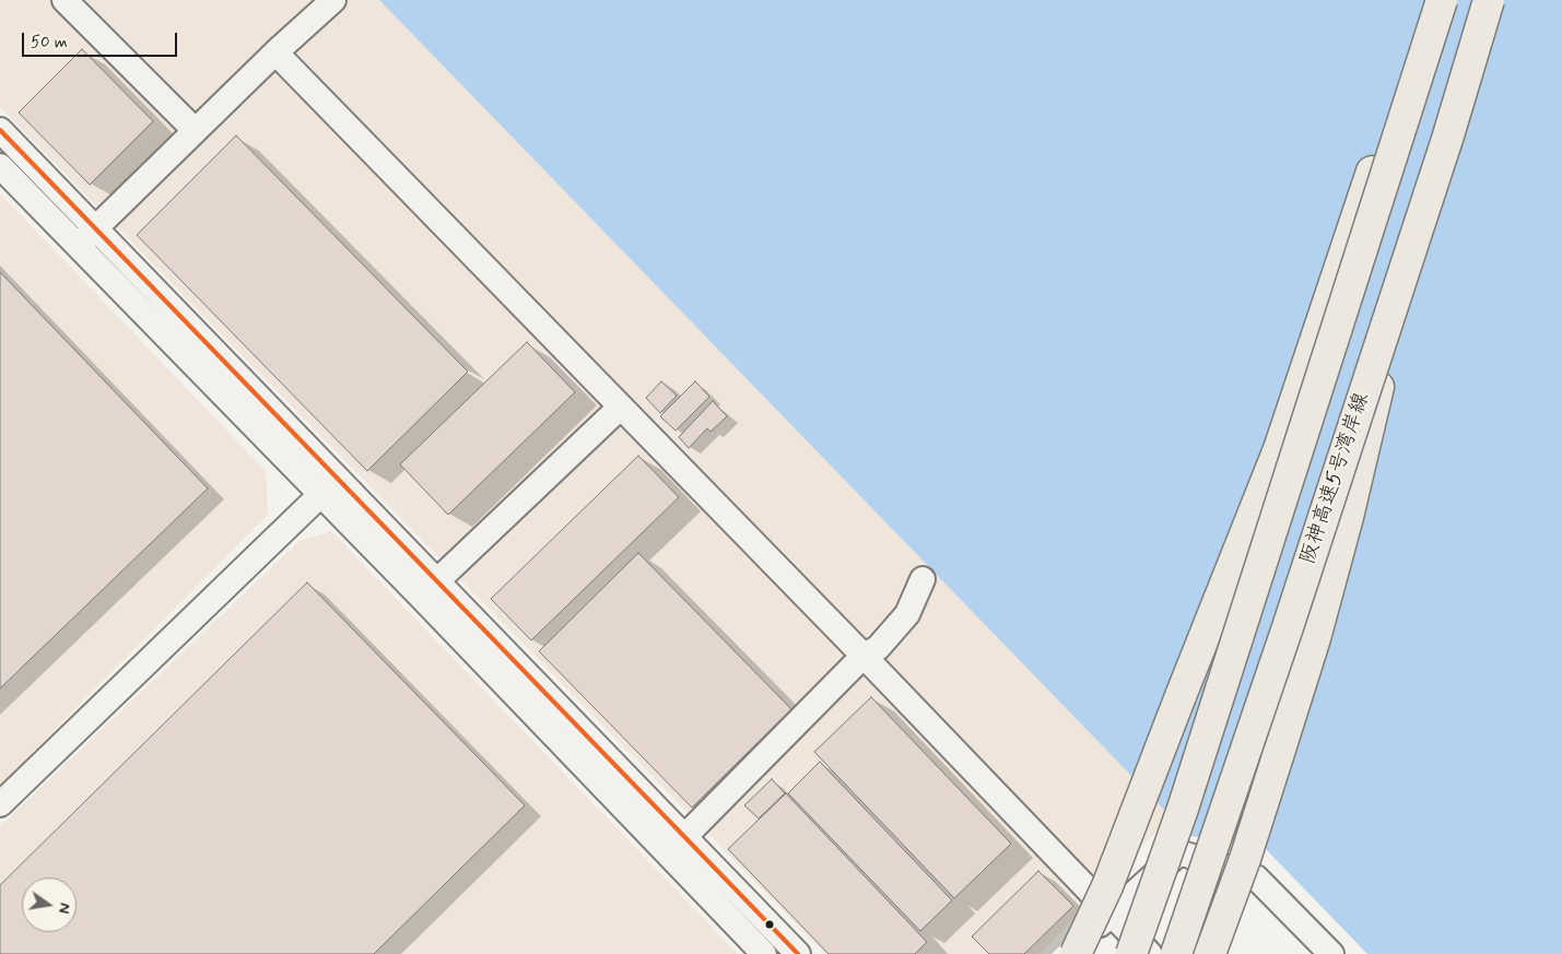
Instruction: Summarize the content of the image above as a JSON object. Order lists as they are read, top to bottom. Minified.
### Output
{"streets":{"highway":["阪神高速5号湾岸線"]},"scale_bar":"50 m","north":"right"}
